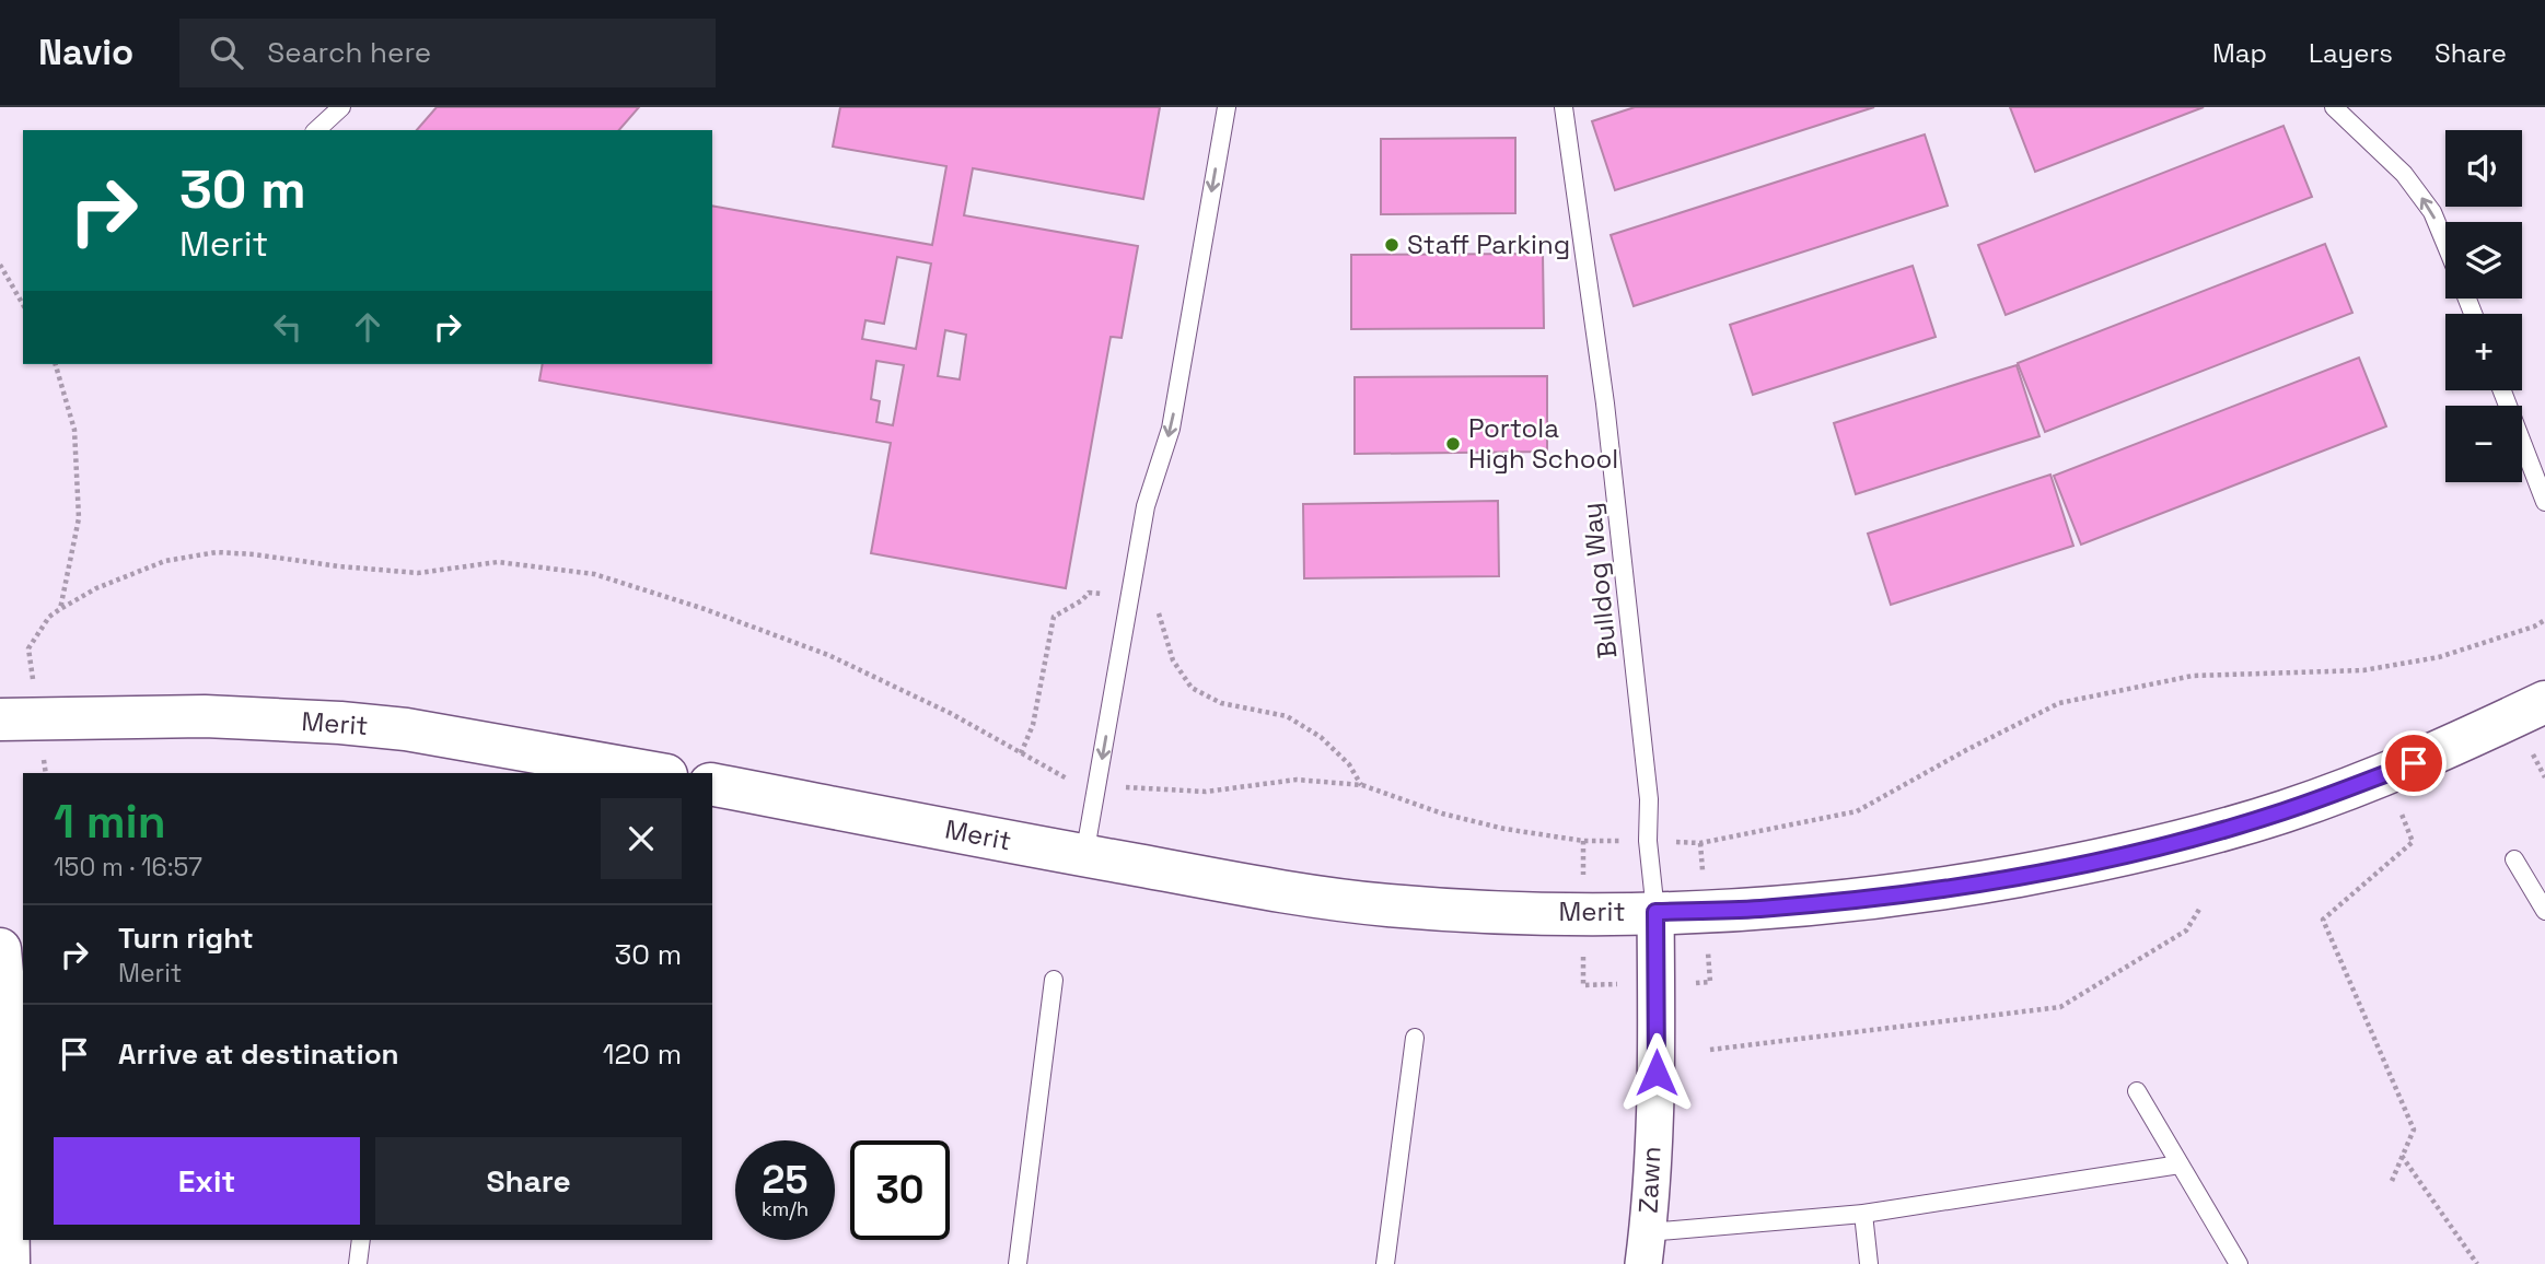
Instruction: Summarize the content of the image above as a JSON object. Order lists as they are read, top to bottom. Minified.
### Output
{"streets":{"street":["Merit","Zawn"],"lane":["Bulldog Way"]},"crossings":[["Bulldog Way","Merit"],["Bulldog Way","Zawn"],["Merit","Zawn"]],"places":["Staff Parking","Portola High School"],"page":{"header":"Navio","search":"Search here","nav":["Map","Layers","Share"],"map_buttons":["+","−"],"turn":["30 m","Merit"],"heading":["1 min","150 m · 16:57"],"list":[{"name":"Turn right","note":"Merit","value":"30 m"},{"name":"Arrive at destination","value":"120 m"}],"buttons":["Exit","Share"],"speed":"25 km/h","limit":"30"}}
